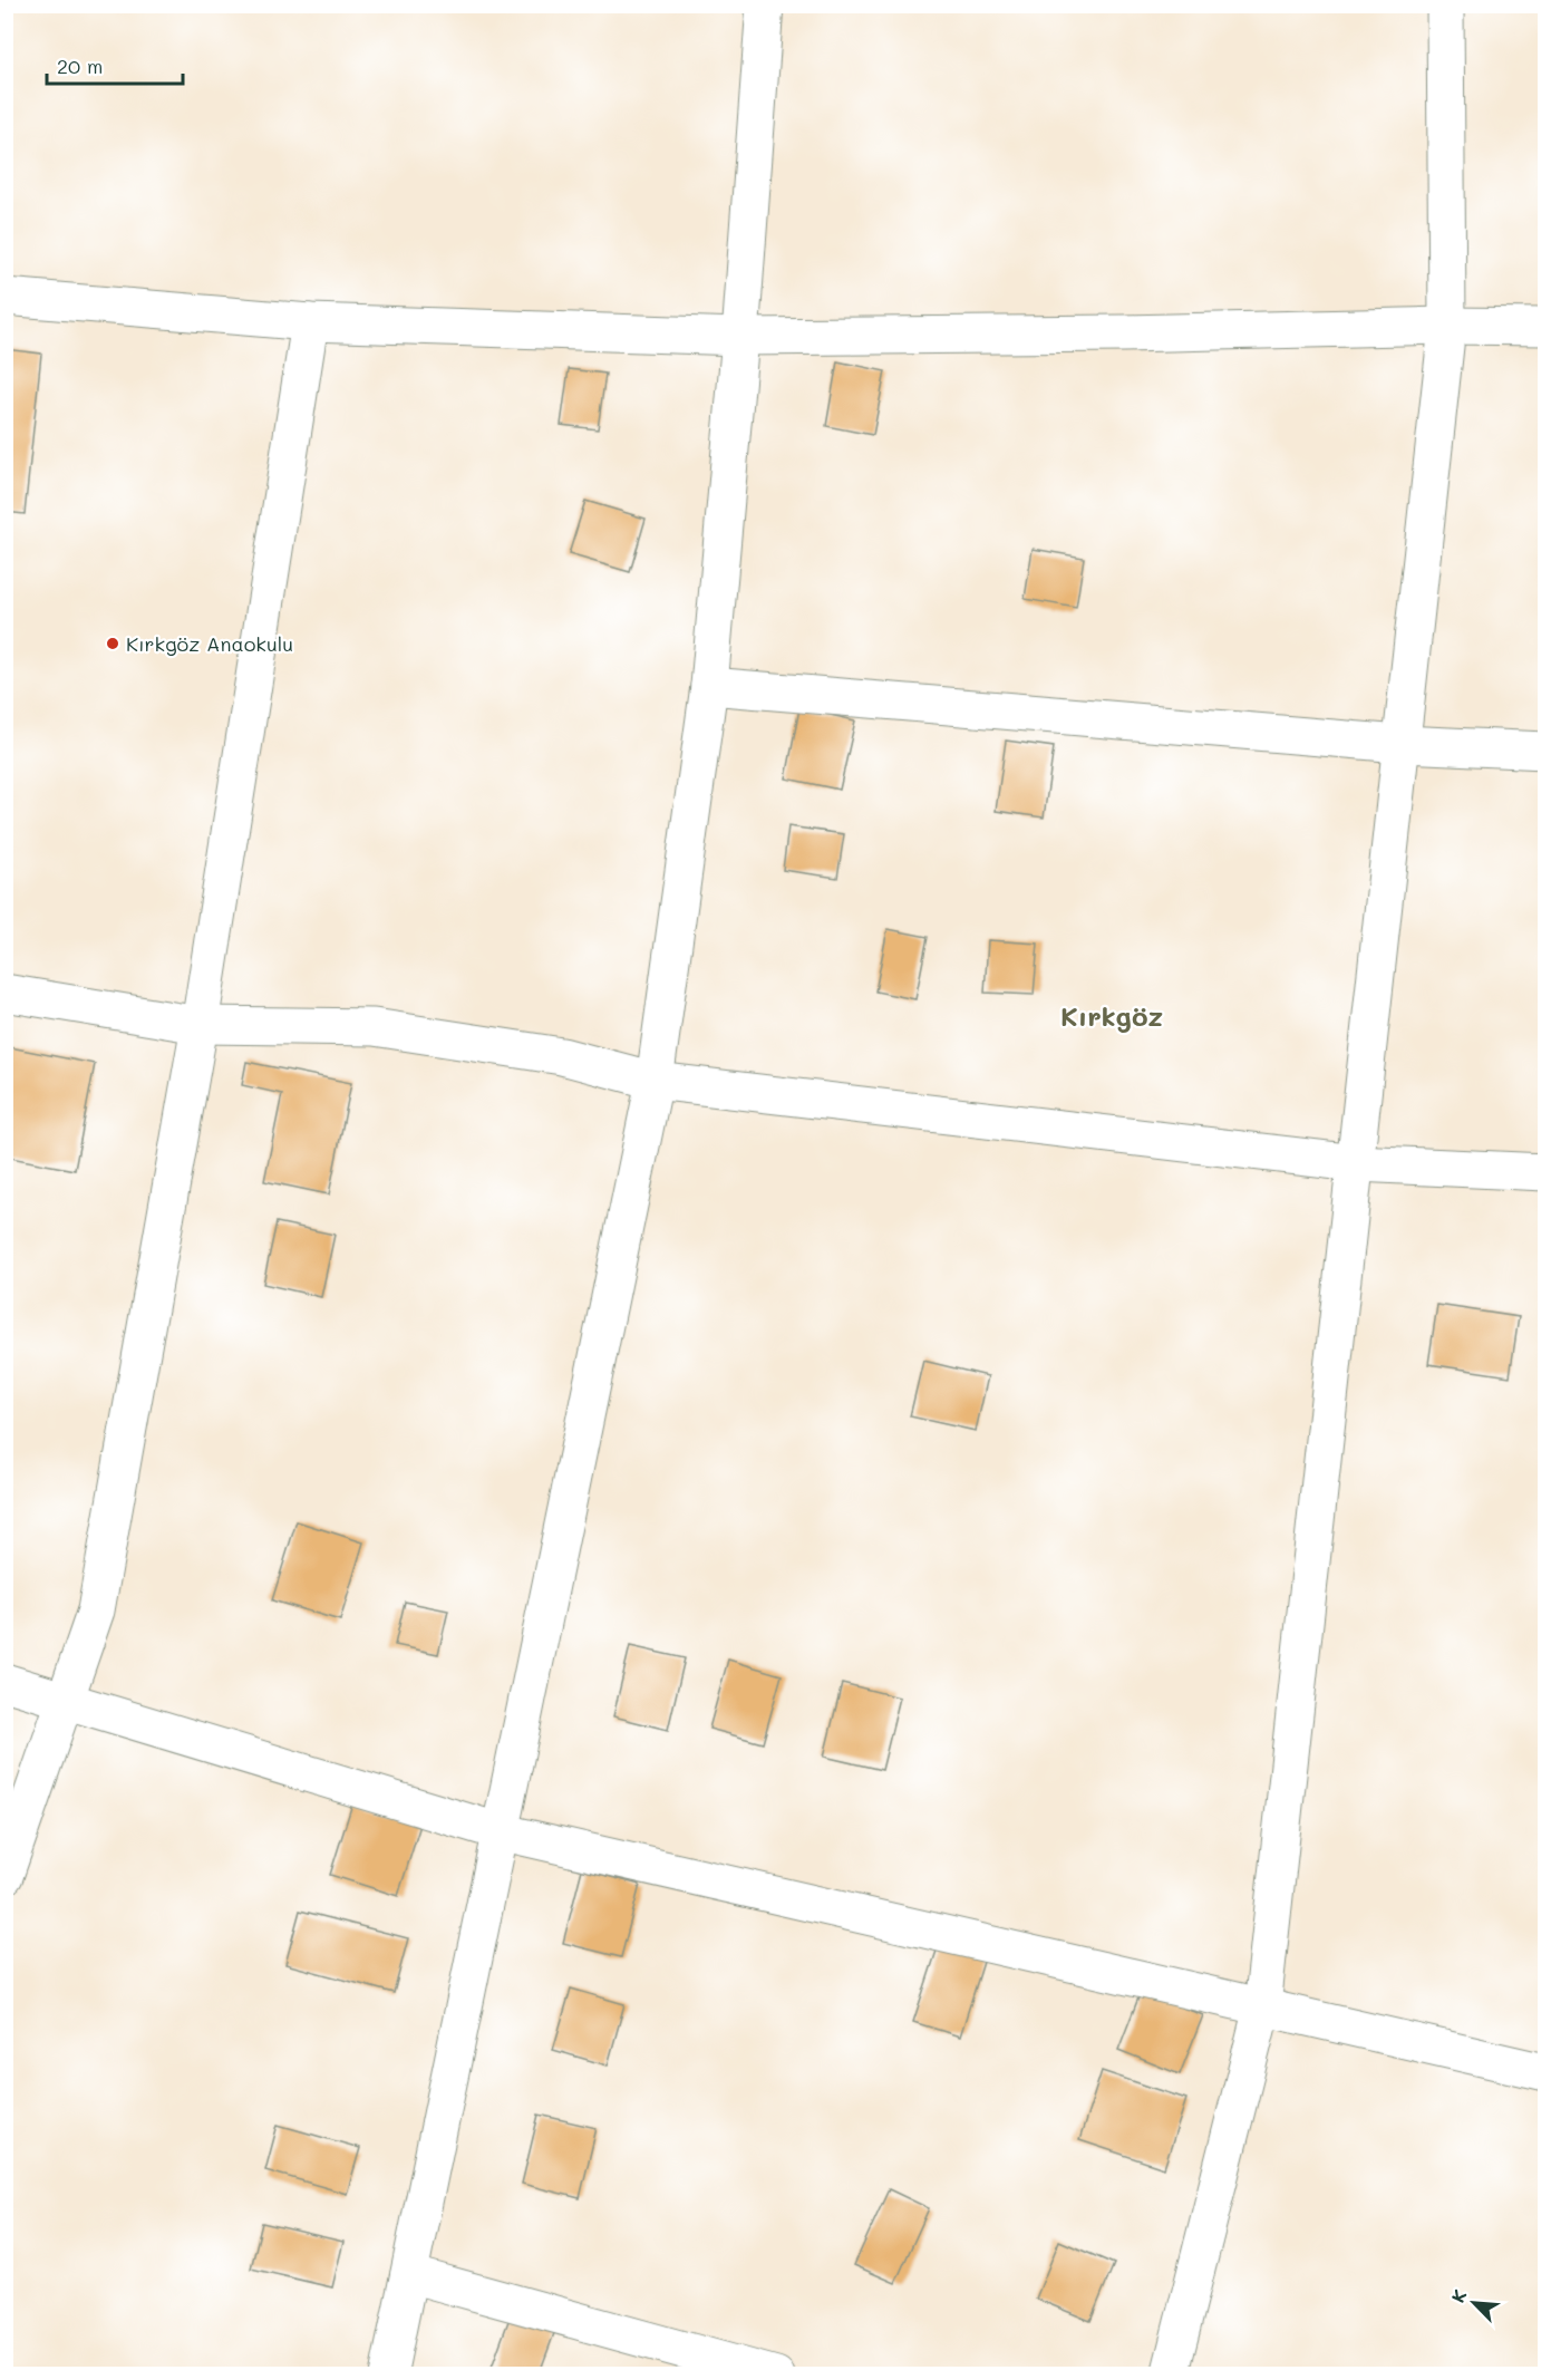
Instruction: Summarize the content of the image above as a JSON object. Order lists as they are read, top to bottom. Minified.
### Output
{"districts":["Kırkgöz"],"places":["Kırkgöz Anaokulu"],"scale_bar":"20 m","north":"top left"}
